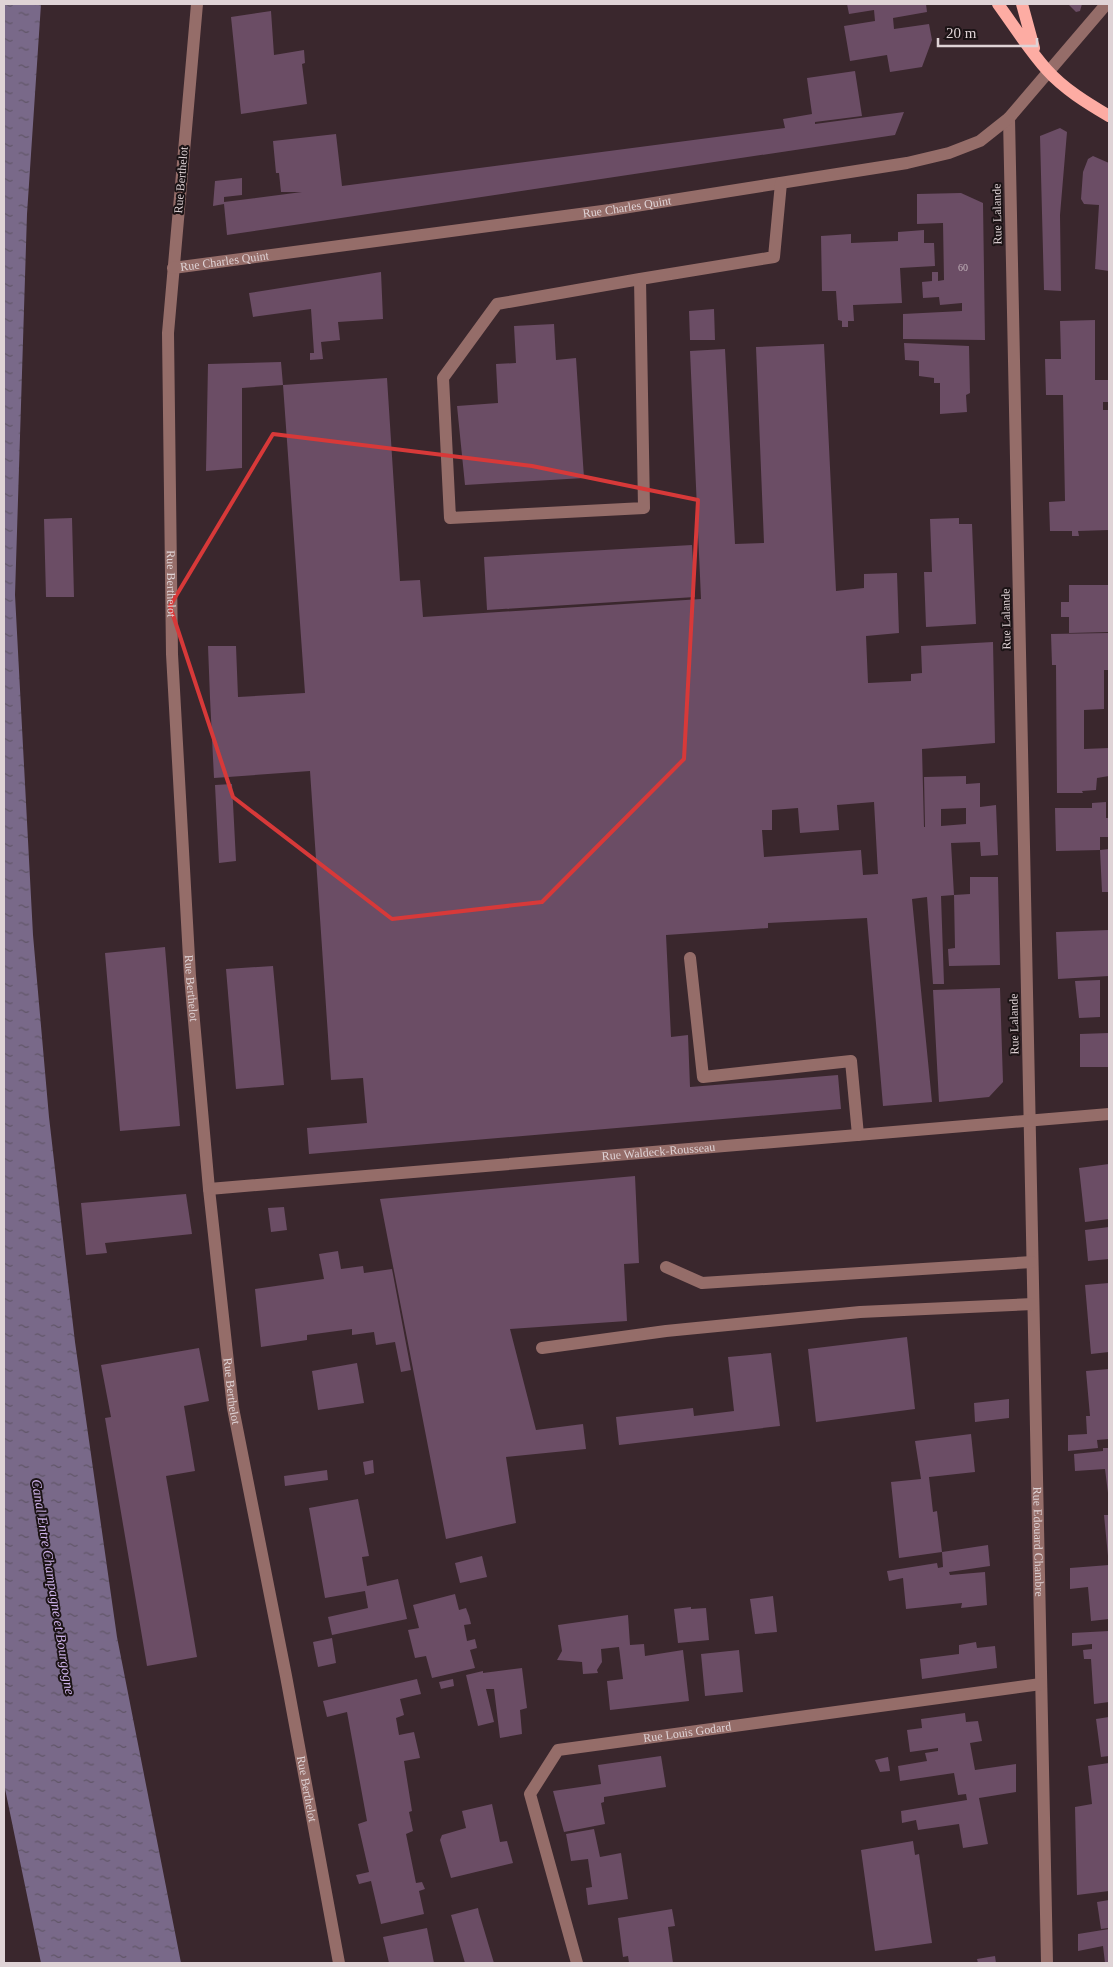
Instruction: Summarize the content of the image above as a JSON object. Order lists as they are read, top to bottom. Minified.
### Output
{"streets":{"street":["Rue Berthelot","Rue Charles Quint","Rue Lalande","Rue Waldeck-Rousseau","Rue Edouard Chambre","Rue Louis Godard"]},"crossings":[["Rue Berthelot","Rue Charles Quint"],["Rue Berthelot","Rue Waldeck-Rousseau"],["Rue Charles Quint","Rue Lalande"],["Rue Lalande","Rue Waldeck-Rousseau"],["Rue Lalande","Rue Edouard Chambre"],["Rue Waldeck-Rousseau","Rue Edouard Chambre"],["Rue Edouard Chambre","Rue Louis Godard"]],"water":["Canal Entre Champagne et Bourgogne"],"house_numbers":["60"],"scale_bar":"20 m"}
